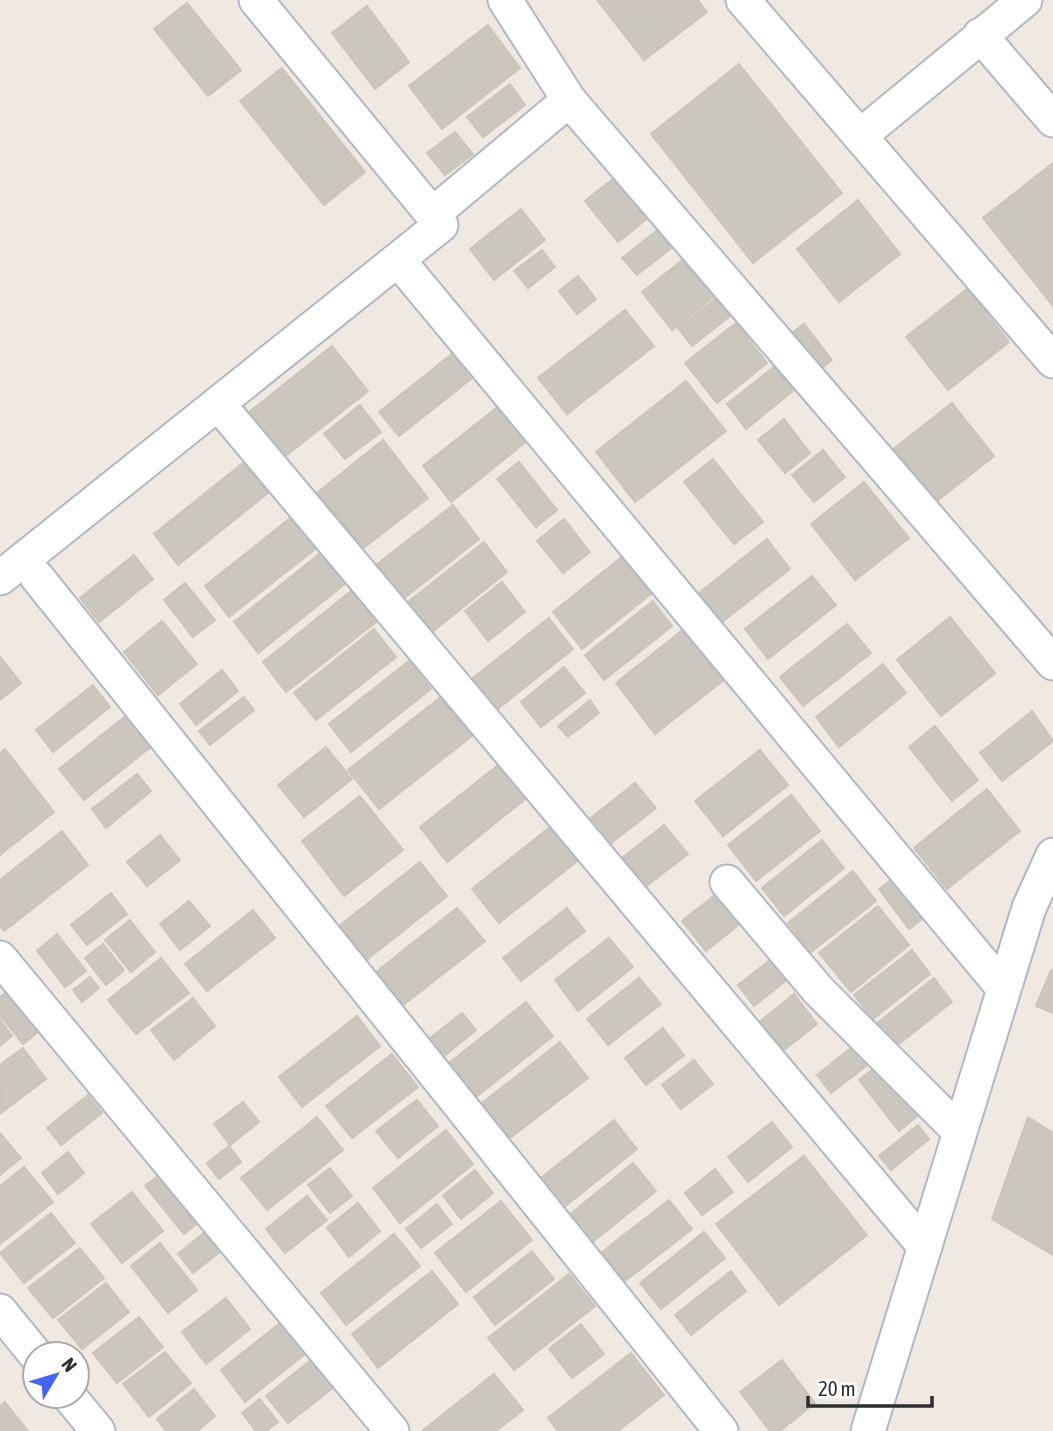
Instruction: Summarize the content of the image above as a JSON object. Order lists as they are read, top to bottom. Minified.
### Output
{"scale_bar":"20 m","north":"top right"}
